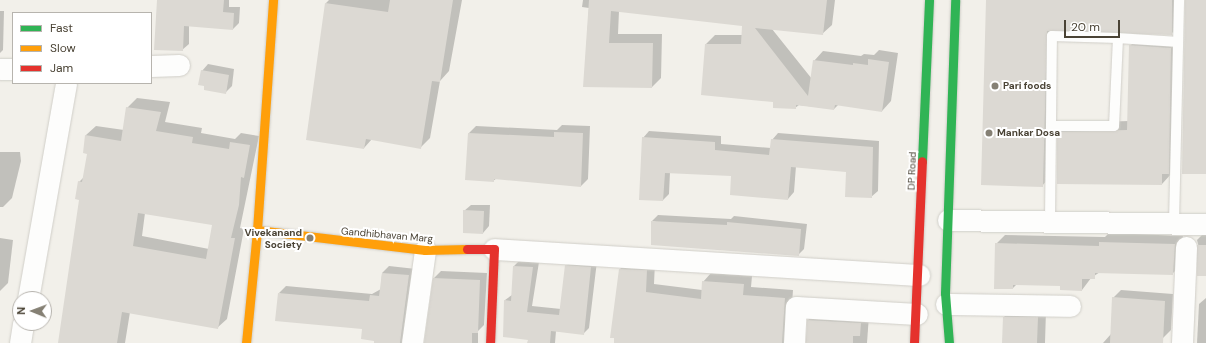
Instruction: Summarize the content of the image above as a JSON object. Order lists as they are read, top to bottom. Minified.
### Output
{"streets":{"main road":["DP Road","Gandhibhavan Marg"]},"places":["Pari foods","Mankar Dosa","Vivekanand Society"],"legend":["Fast","Slow","Jam"],"scale_bar":"20 m","north":"left"}
